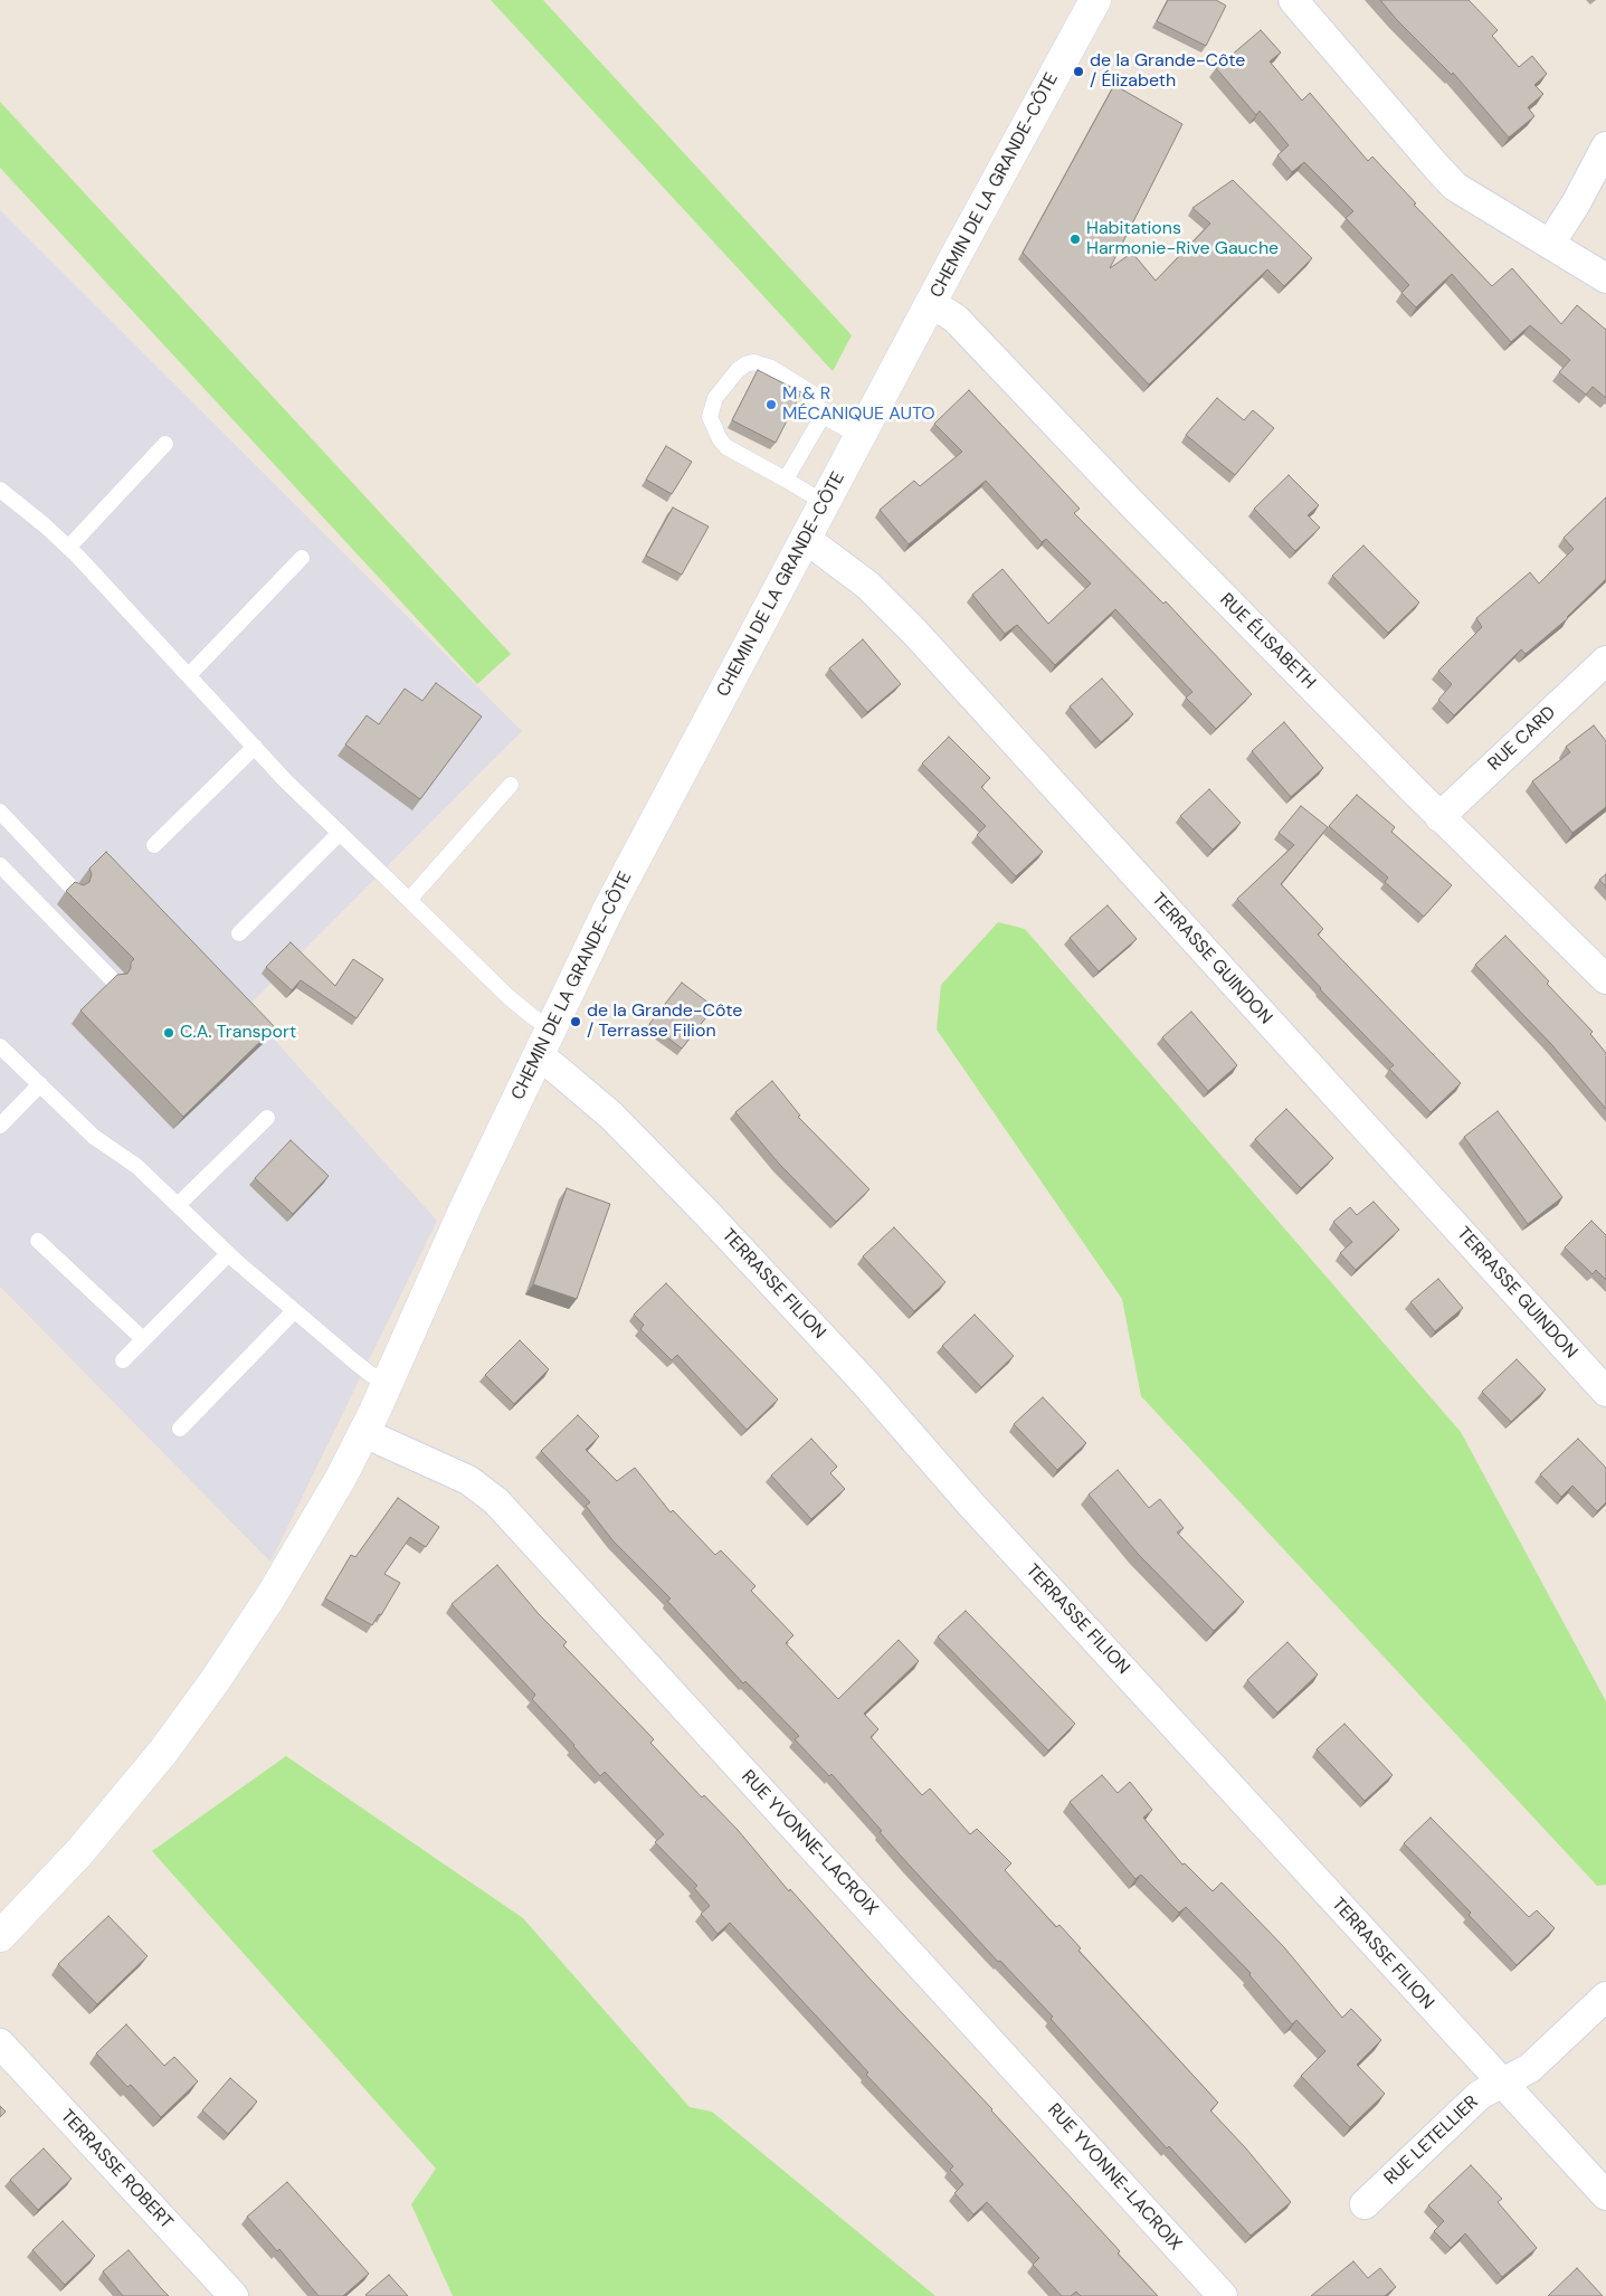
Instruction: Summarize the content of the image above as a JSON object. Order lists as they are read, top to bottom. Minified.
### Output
{"streets":{"main road":["CHEMIN DE LA GRANDE-CÔTE"],"street":["RUE ÉLISABETH","RUE CARD","TERRASSE GUINDON","TERRASSE FILION","RUE YVONNE-LACROIX","RUE LETELLIER","TERRASSE ROBERT"]},"crossings":[["CHEMIN DE LA GRANDE-CÔTE","RUE ÉLISABETH"],["CHEMIN DE LA GRANDE-CÔTE","TERRASSE GUINDON"],["CHEMIN DE LA GRANDE-CÔTE","TERRASSE FILION"],["CHEMIN DE LA GRANDE-CÔTE","RUE YVONNE-LACROIX"],["RUE ÉLISABETH","RUE CARD"],["TERRASSE FILION","RUE LETELLIER"]],"places":["de la Grande-Côte / Élizabeth","Habitations Harmonie-Rive Gauche","M & R MÉCANIQUE AUTO","de la Grande-Côte / Terrasse Filion","C.A. Transport"]}
